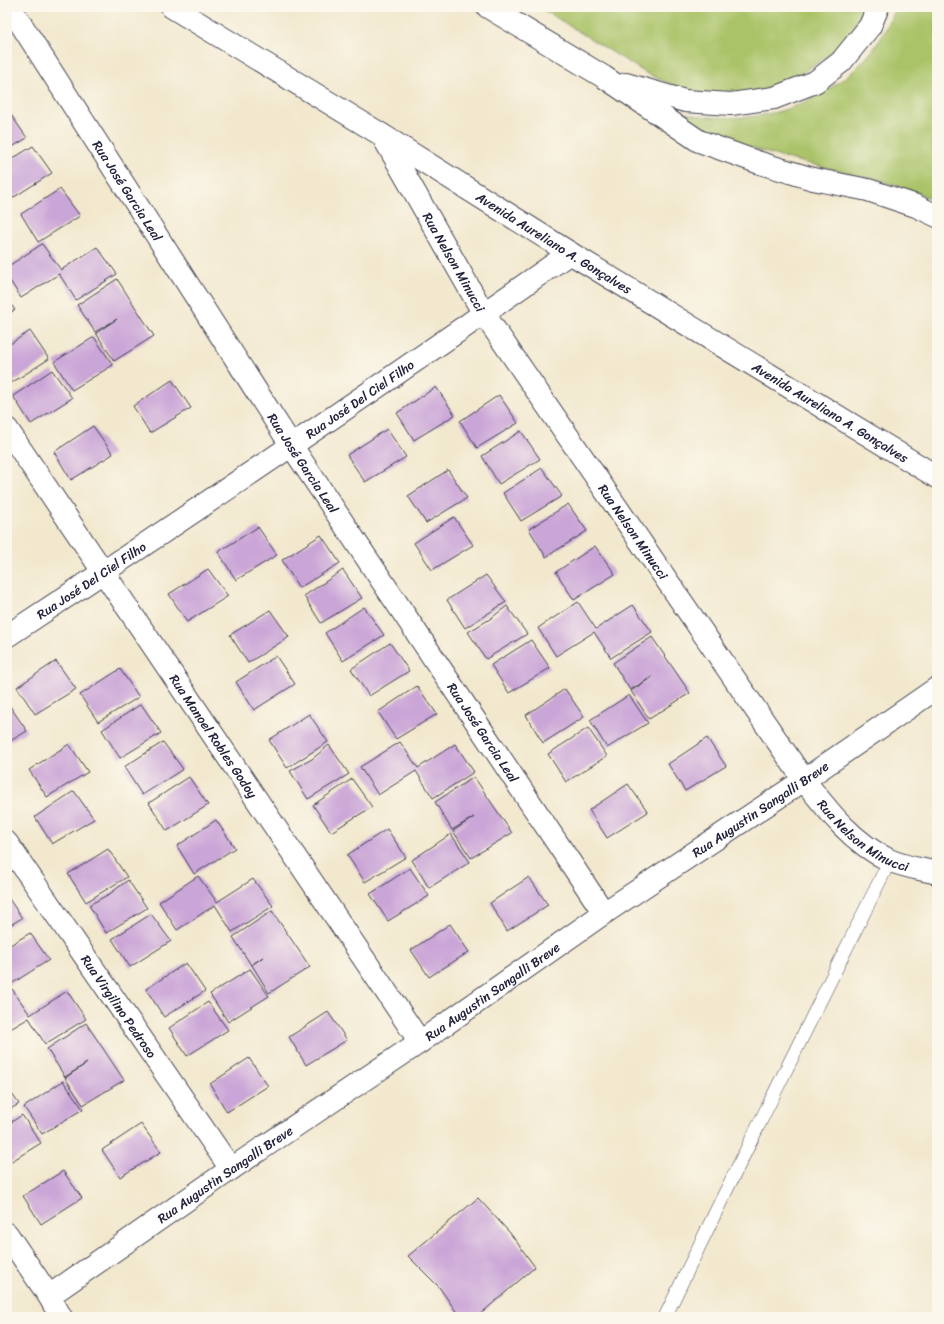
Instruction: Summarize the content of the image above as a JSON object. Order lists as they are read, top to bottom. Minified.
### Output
{"streets":{"main road":["Rua José Garcia Leal","Avenida Aureliano A. Gonçalves","Rua Nelson Minucci","Rua José Del Ciel Filho","Rua Manoel Robles Godoy","Rua Augustin Sangalli Breve","Rua Virgilino Pedroso"]},"crossings":[["Rua José Garcia Leal","Rua José Del Ciel Filho"],["Rua José Garcia Leal","Rua Augustin Sangalli Breve"],["Avenida Aureliano A. Gonçalves","Rua Nelson Minucci"],["Avenida Aureliano A. Gonçalves","Rua José Del Ciel Filho"],["Rua Nelson Minucci","Rua José Del Ciel Filho"],["Rua Nelson Minucci","Rua Augustin Sangalli Breve"],["Rua José Del Ciel Filho","Rua Manoel Robles Godoy"],["Rua Manoel Robles Godoy","Rua Augustin Sangalli Breve"],["Rua Augustin Sangalli Breve","Rua Virgilino Pedroso"]]}
